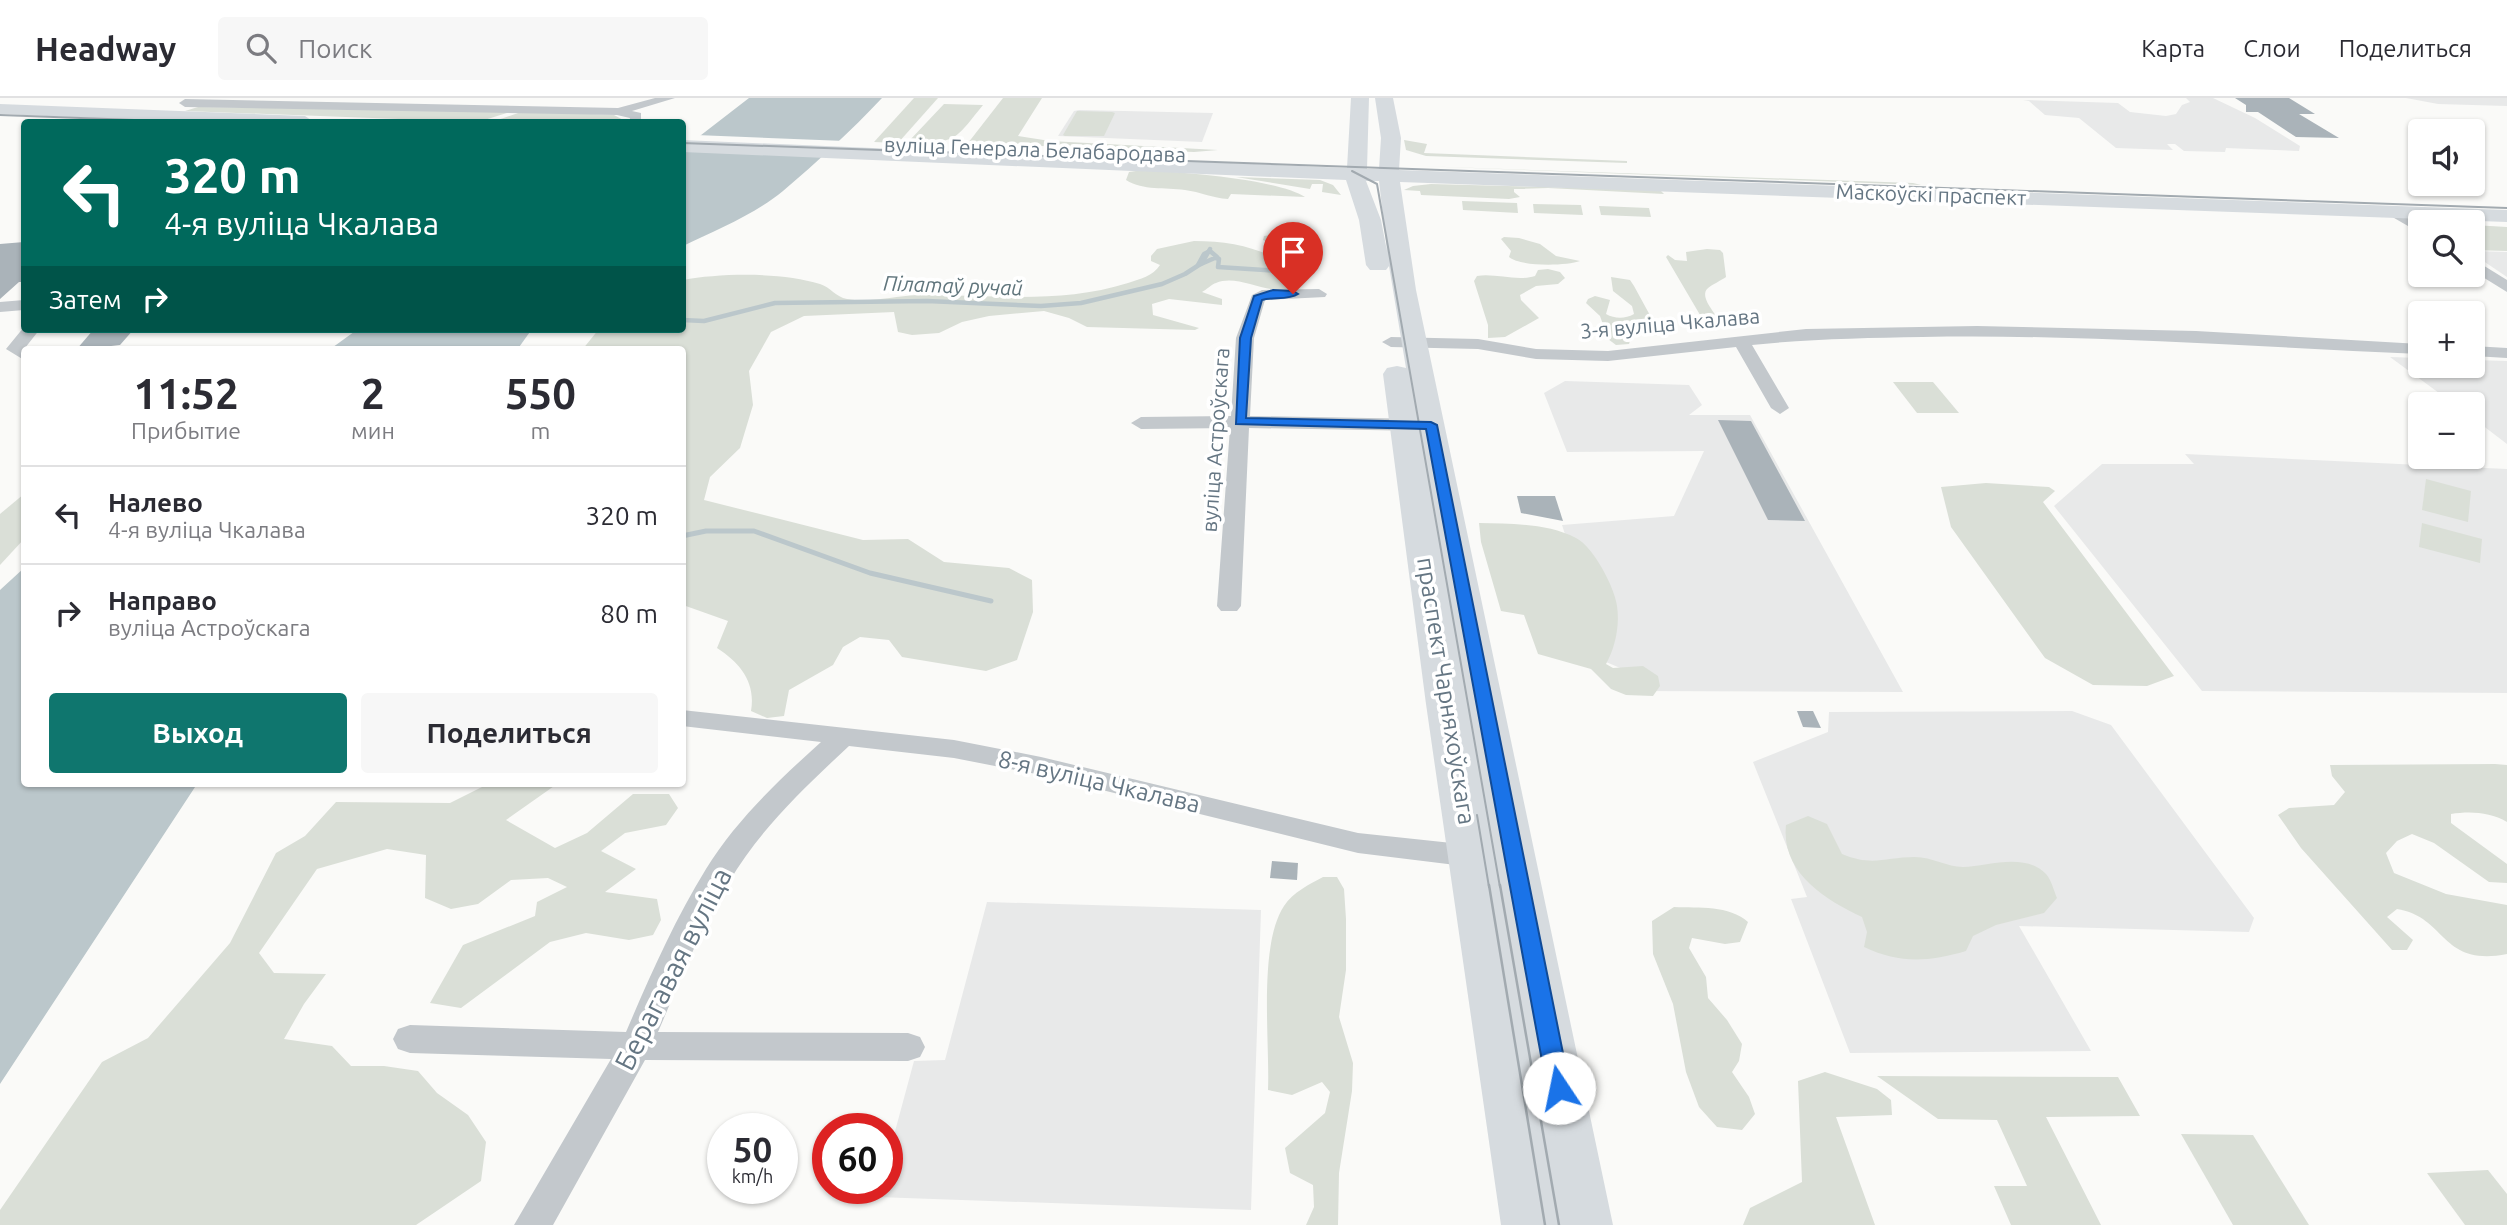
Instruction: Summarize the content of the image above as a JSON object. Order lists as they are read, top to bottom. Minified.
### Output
{"streets":{"main road":["вуліца Генерала Белабародава","Маскоўскі праспект","праспект Чарняхоўскага"],"street":["3-я вуліца Чкалава","вуліца Астроўскага","8-я вуліца Чкалава","Берагавая вуліца"]},"crossings":[["вуліца Генерала Белабародава","Маскоўскі праспект"],["вуліца Генерала Белабародава","праспект Чарняхоўскага"],["Маскоўскі праспект","праспект Чарняхоўскага"],["3-я вуліца Чкалава","праспект Чарняхоўскага"],["праспект Чарняхоўскага","8-я вуліца Чкалава"],["8-я вуліца Чкалава","Берагавая вуліца"]],"water":["Пілатаў ручай"],"page":{"header":"Headway","search":"Поиск","nav":["Карта","Слои","Поделиться"],"map_buttons":["+","−"],"turn":["320 m","4-я вуліца Чкалава"],"then":"Затем","eta":["11:52","Прибытие","2","мин","550","m"],"list":[{"name":"Налево","note":"4-я вуліца Чкалава","value":"320 m"},{"name":"Направо","note":"вуліца Астроўскага","value":"80 m"}],"buttons":["Выход","Поделиться"],"speed":"50 km/h","limit":"60"}}
